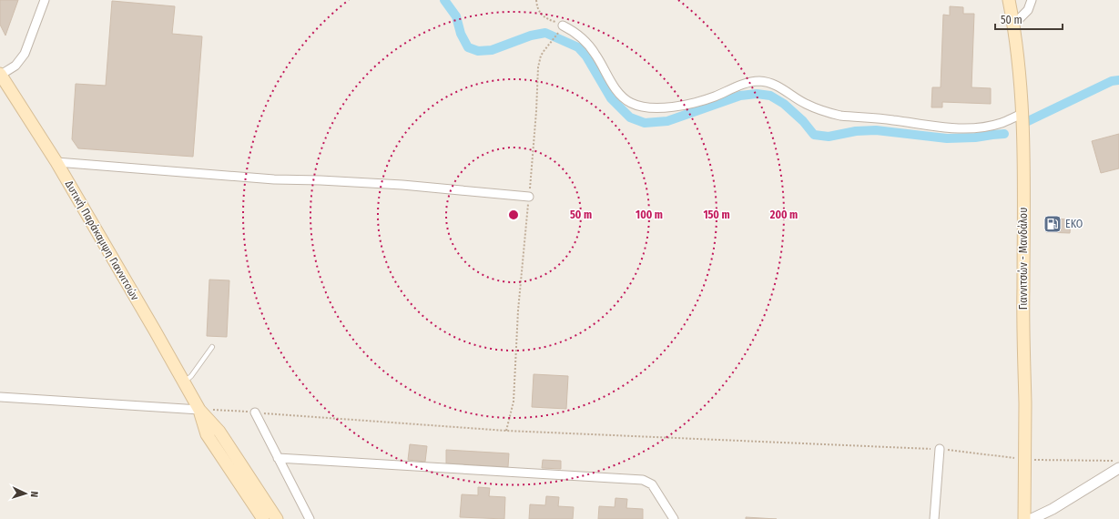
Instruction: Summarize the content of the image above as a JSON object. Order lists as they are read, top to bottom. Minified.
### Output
{"streets":{"main road":["Δυτική Παράκαμψη Γιαννιτσών","Γιαννιτσών - Μανδάλου"]},"places":{"fuel station":["EKO"]},"scale_bar":"50 m","north":"right","rings":["50 m","100 m","150 m","200 m"]}
